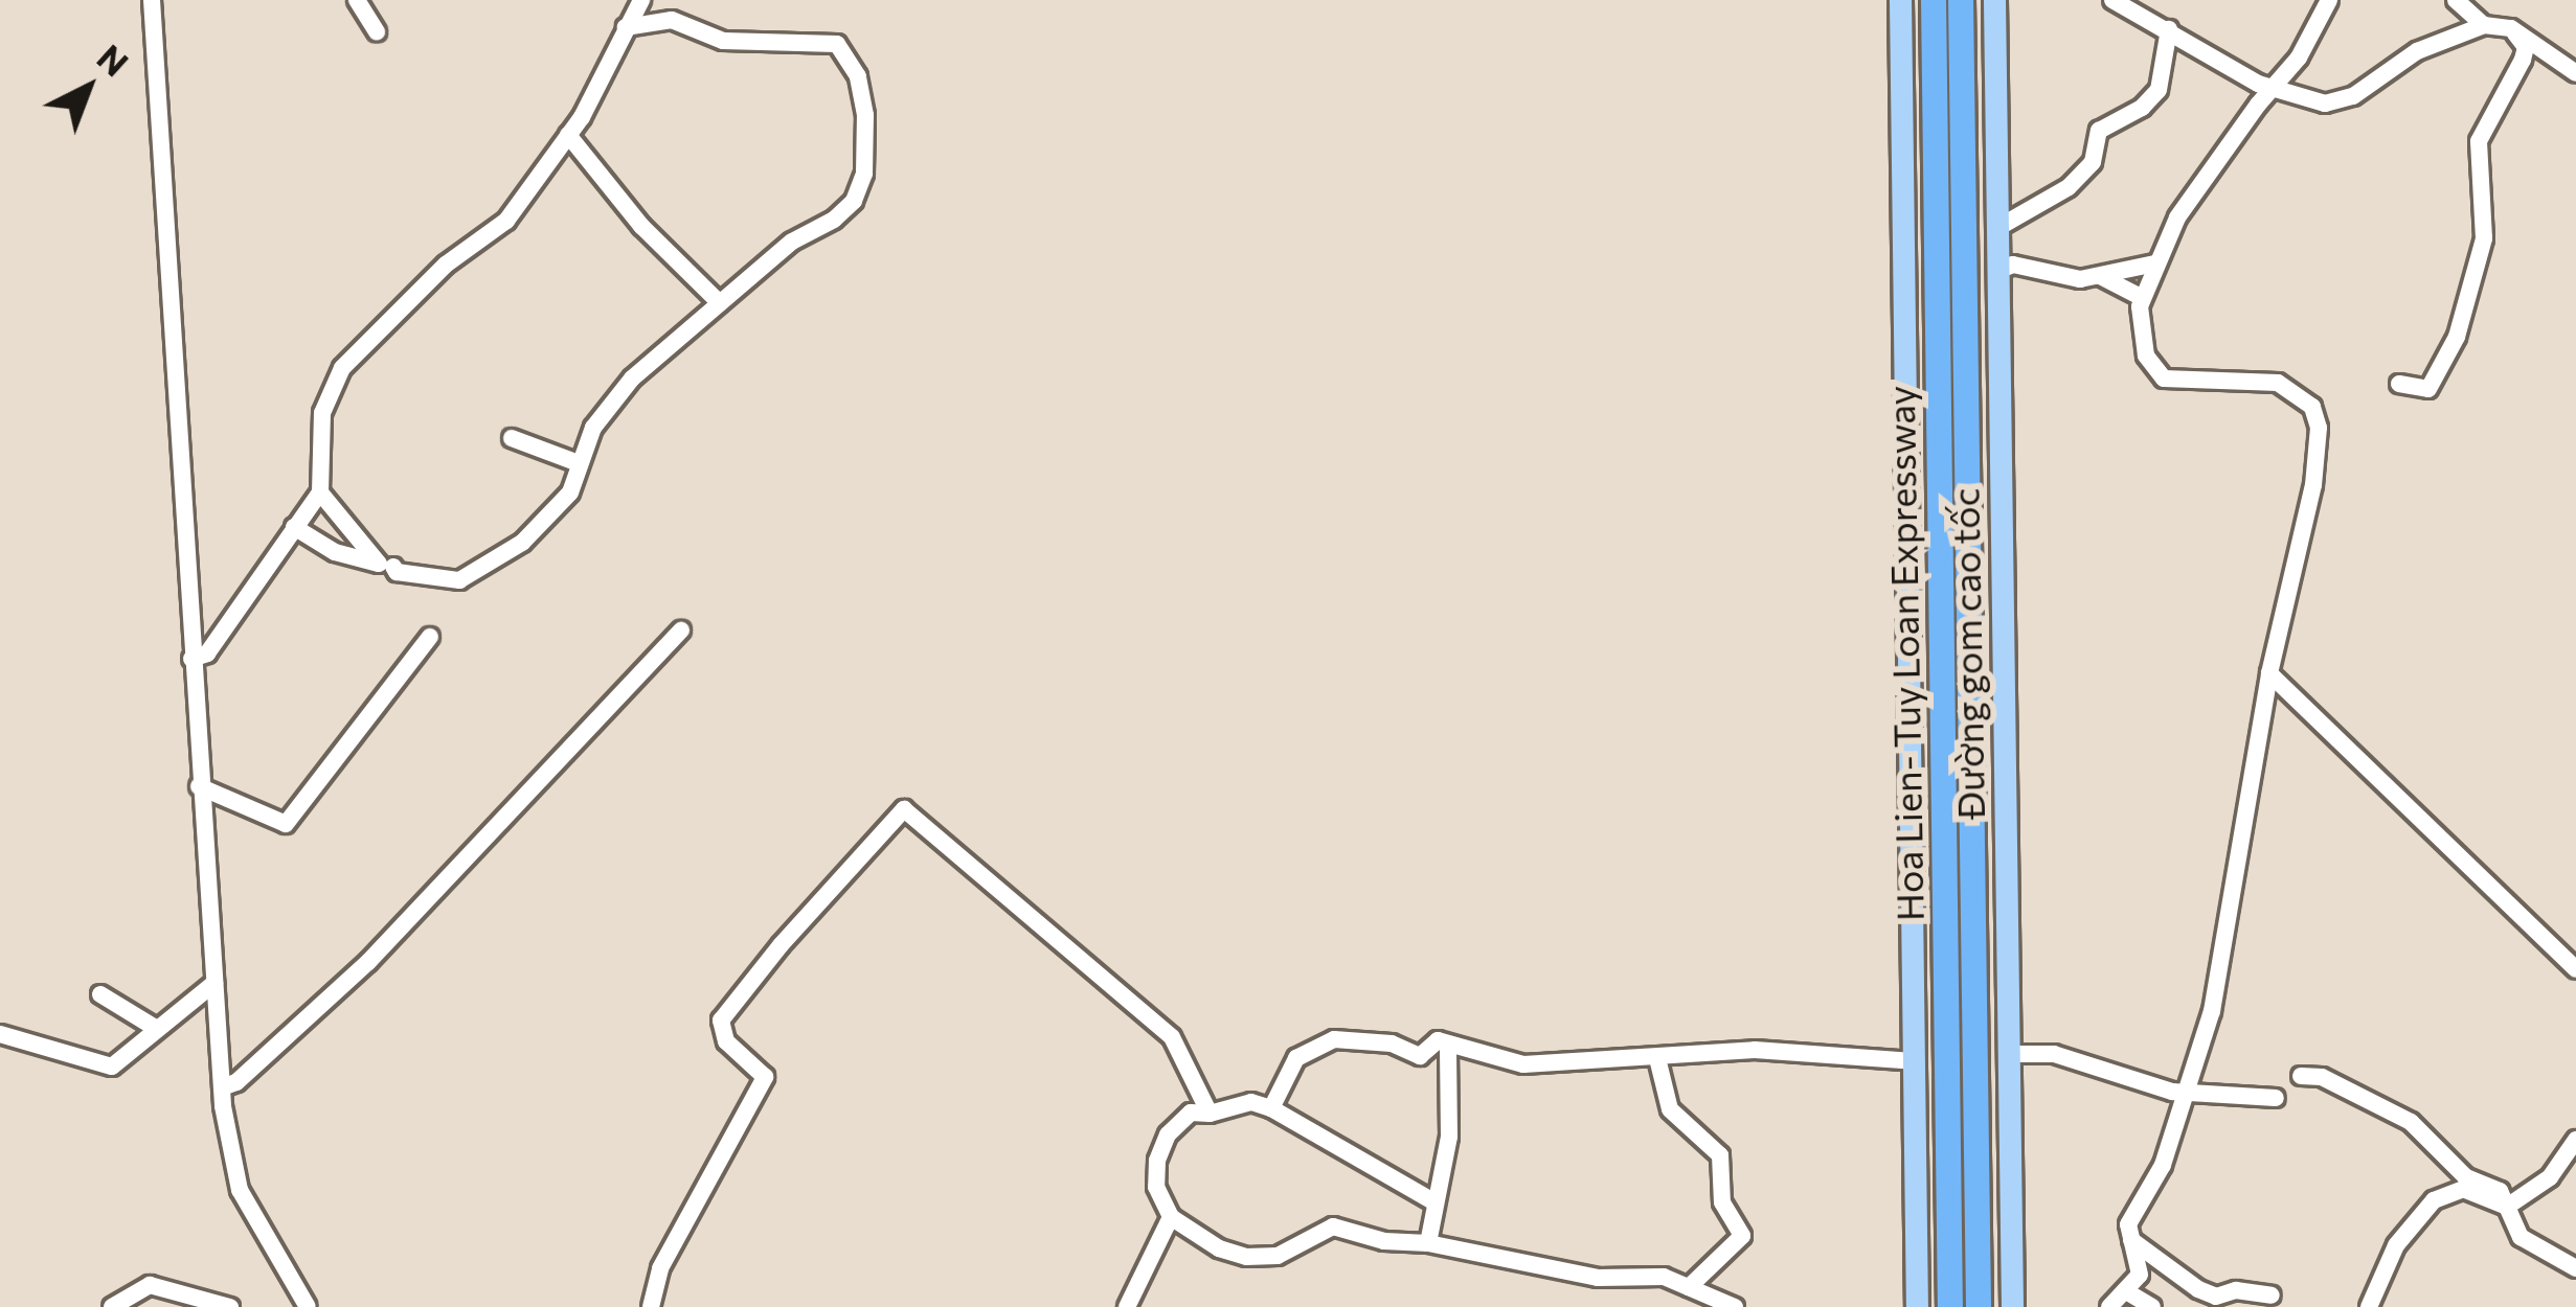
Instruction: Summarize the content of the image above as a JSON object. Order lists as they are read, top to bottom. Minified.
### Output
{"streets":{"highway":["Hoa Lien- Tuy Loan Expressway"],"main road":["Đường gom cao tốc"]},"north":"top right"}
